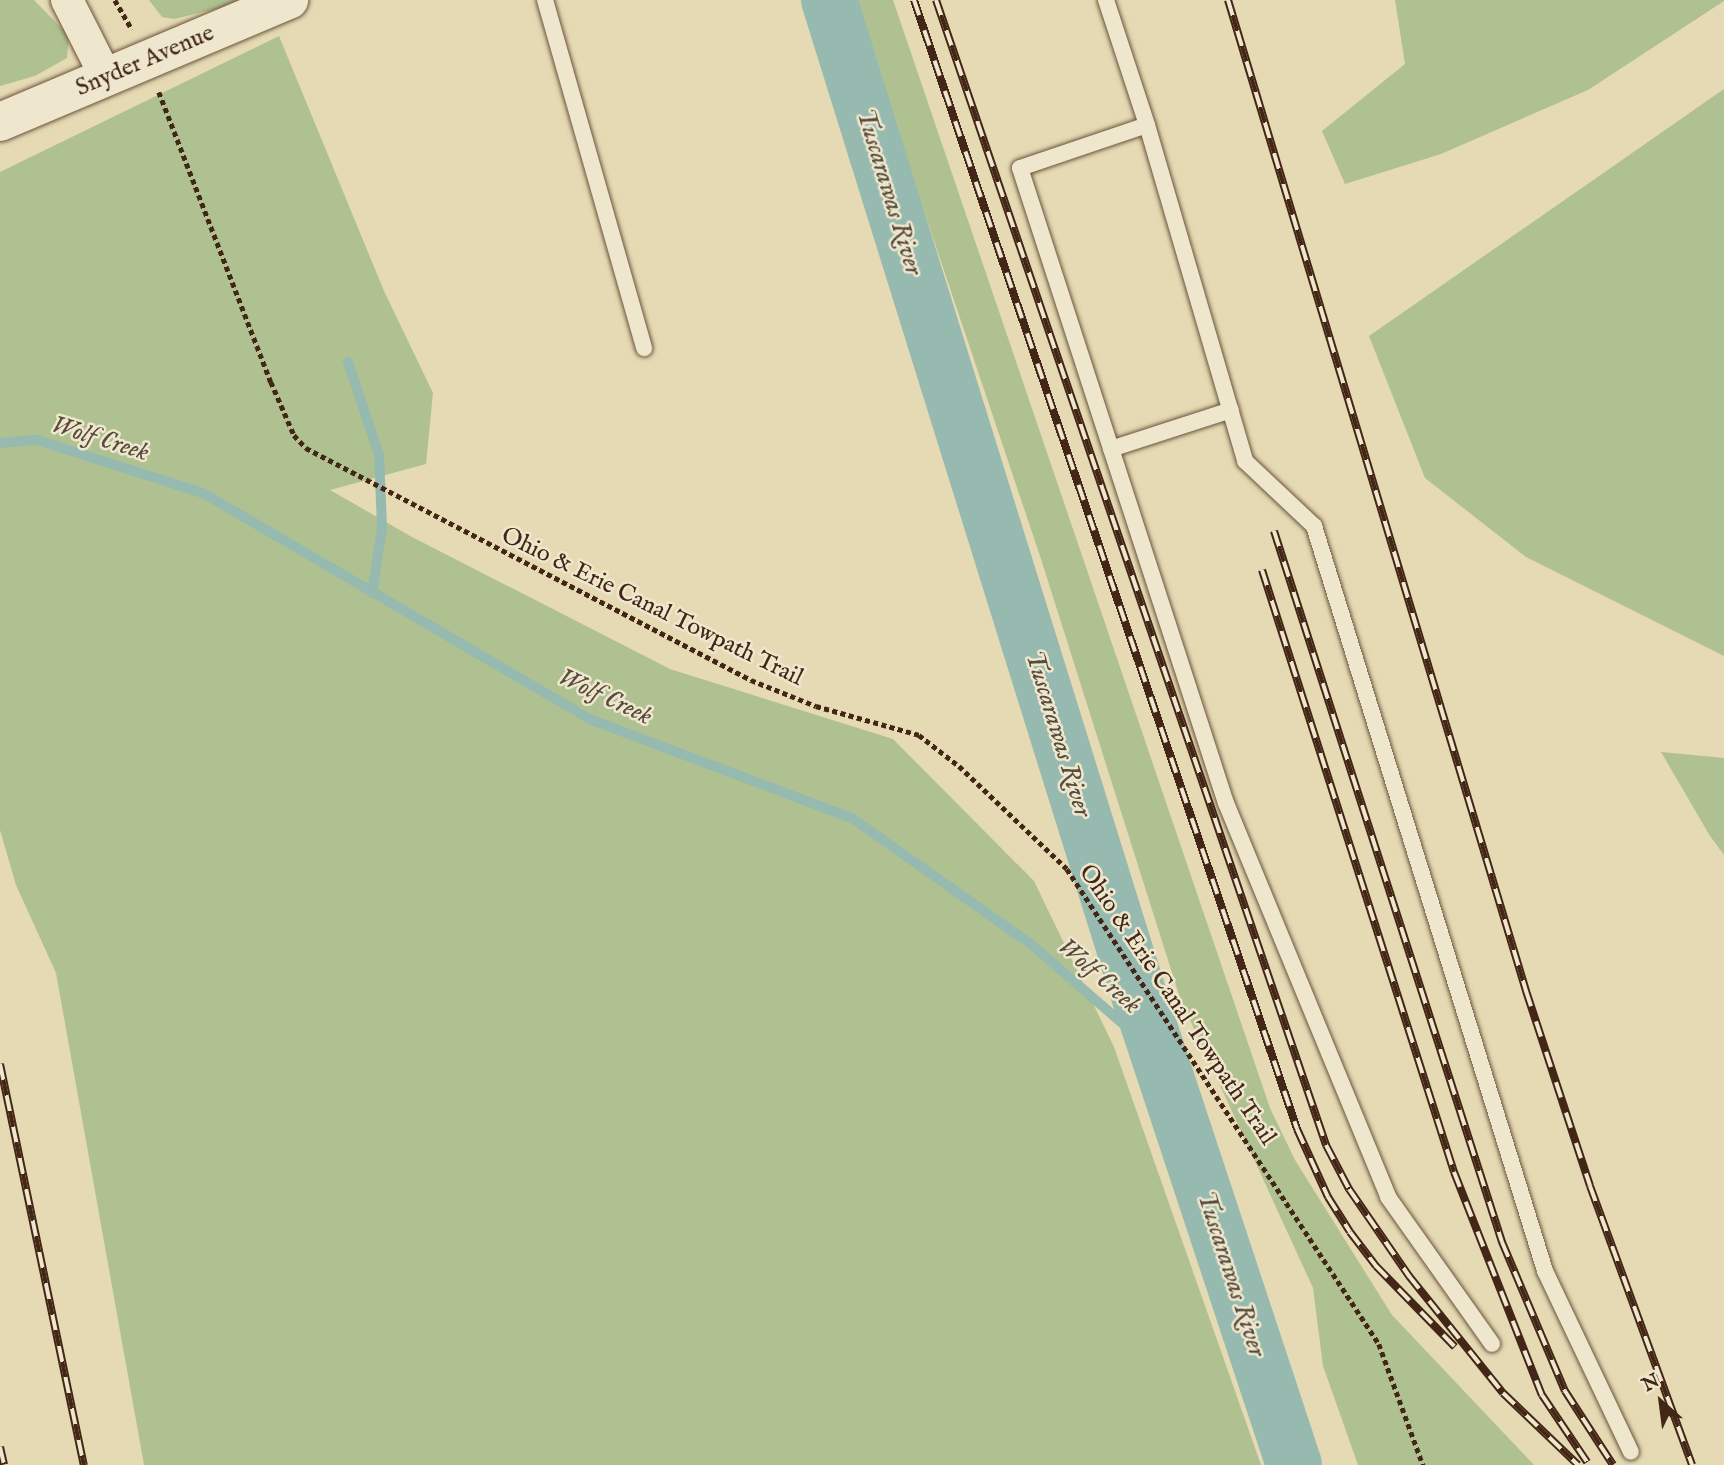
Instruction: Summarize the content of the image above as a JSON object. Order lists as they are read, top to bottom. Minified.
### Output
{"streets":{"main road":["Snyder Avenue"],"path":["Ohio & Erie Canal Towpath Trail"]},"water":["Tuscarawas River","Wolf Creek"],"north":"top left"}
